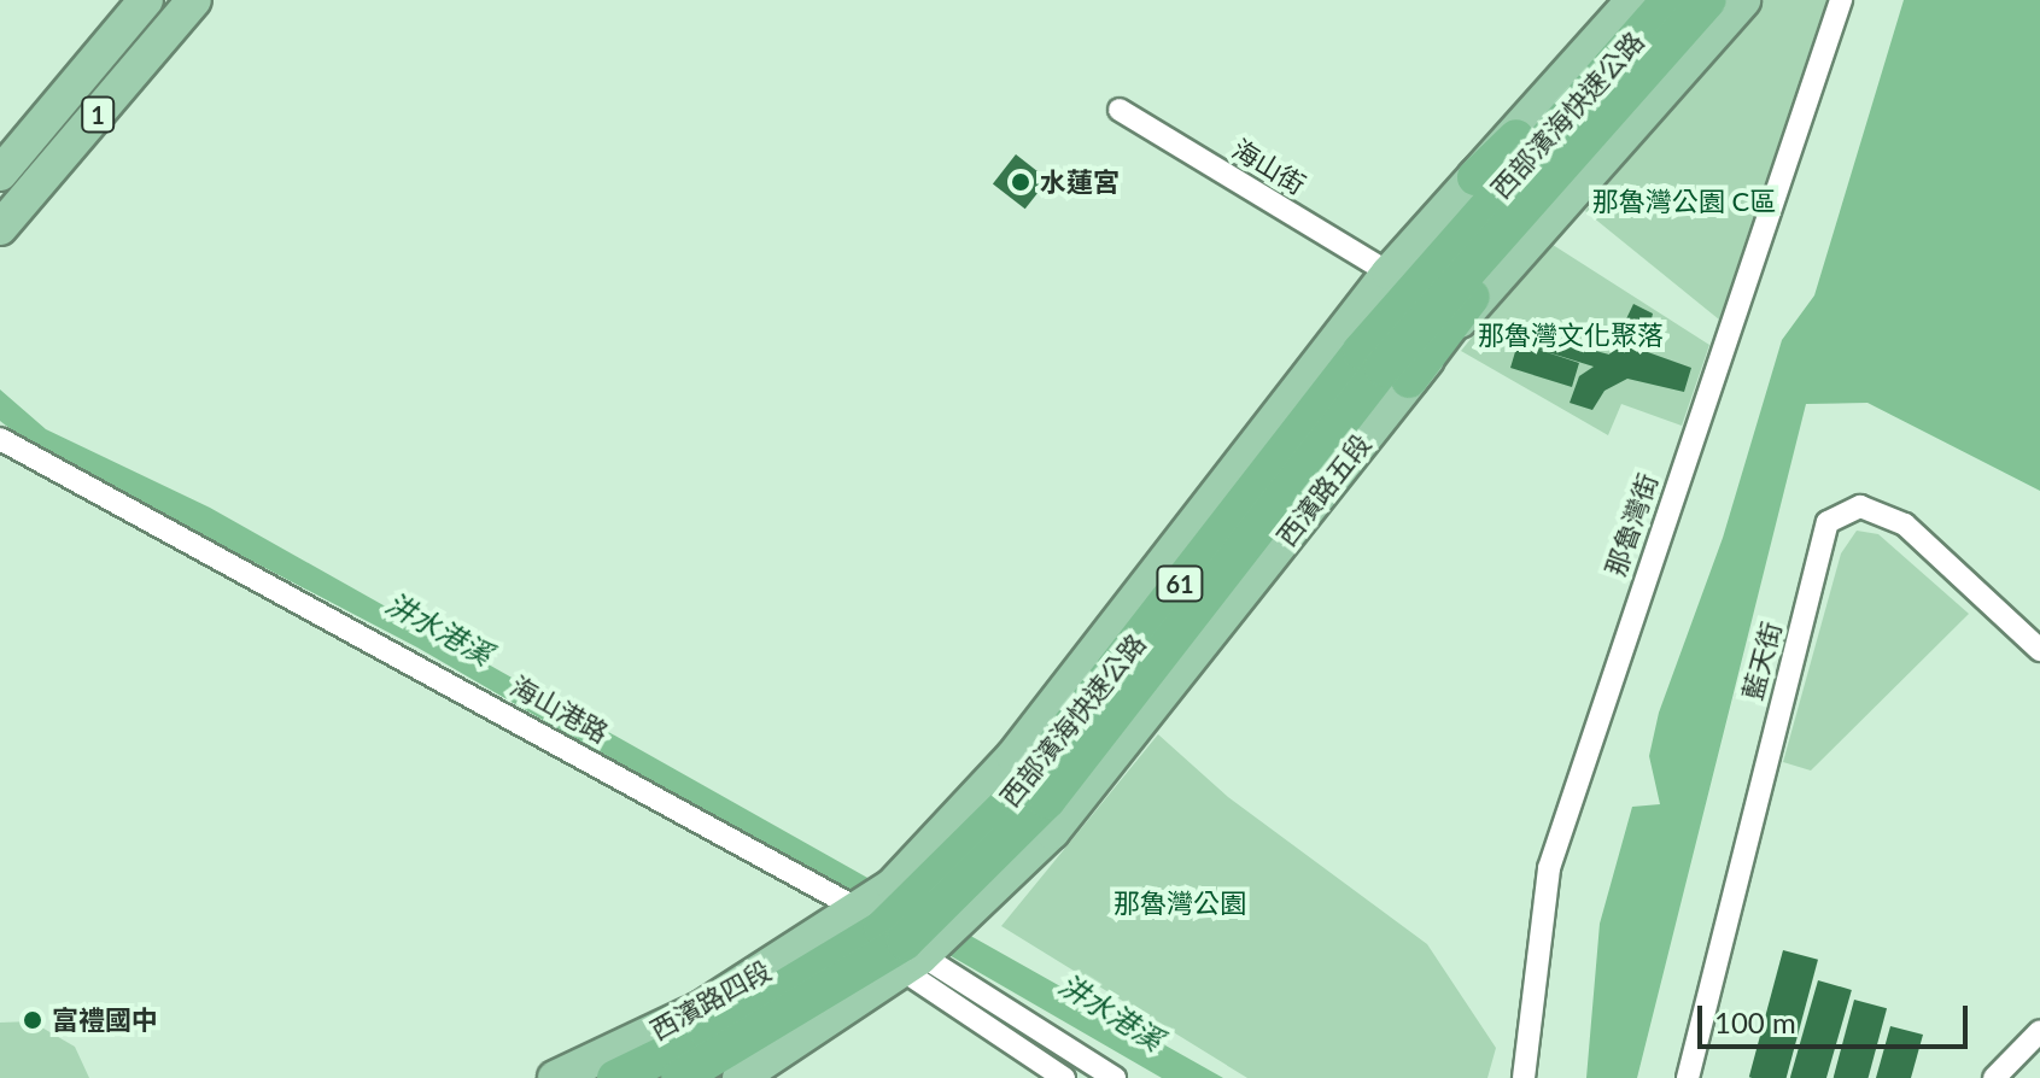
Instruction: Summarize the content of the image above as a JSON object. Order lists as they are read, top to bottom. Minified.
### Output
{"streets":{"highway":["西部濱海快速公路","61"],"main road":["1","西濱路五段","西濱路四段"],"street":["海山街","那魯灣街","藍天街","海山港路"]},"crossings":[["西部濱海快速公路","西濱路五段"],["西部濱海快速公路","61"],["西部濱海快速公路","海山港路"],["西部濱海快速公路","西濱路四段"],["海山街","61"],["西濱路五段","61"],["西濱路五段","海山港路"],["西濱路五段","西濱路四段"],["61","海山港路"],["61","西濱路四段"],["海山港路","西濱路四段"]],"water":["汫水港溪"],"parks":["那魯灣公園 C區","那魯灣文化聚落","那魯灣公園"],"places":["水蓮宮","富禮國中"],"scale_bar":"100 m"}
